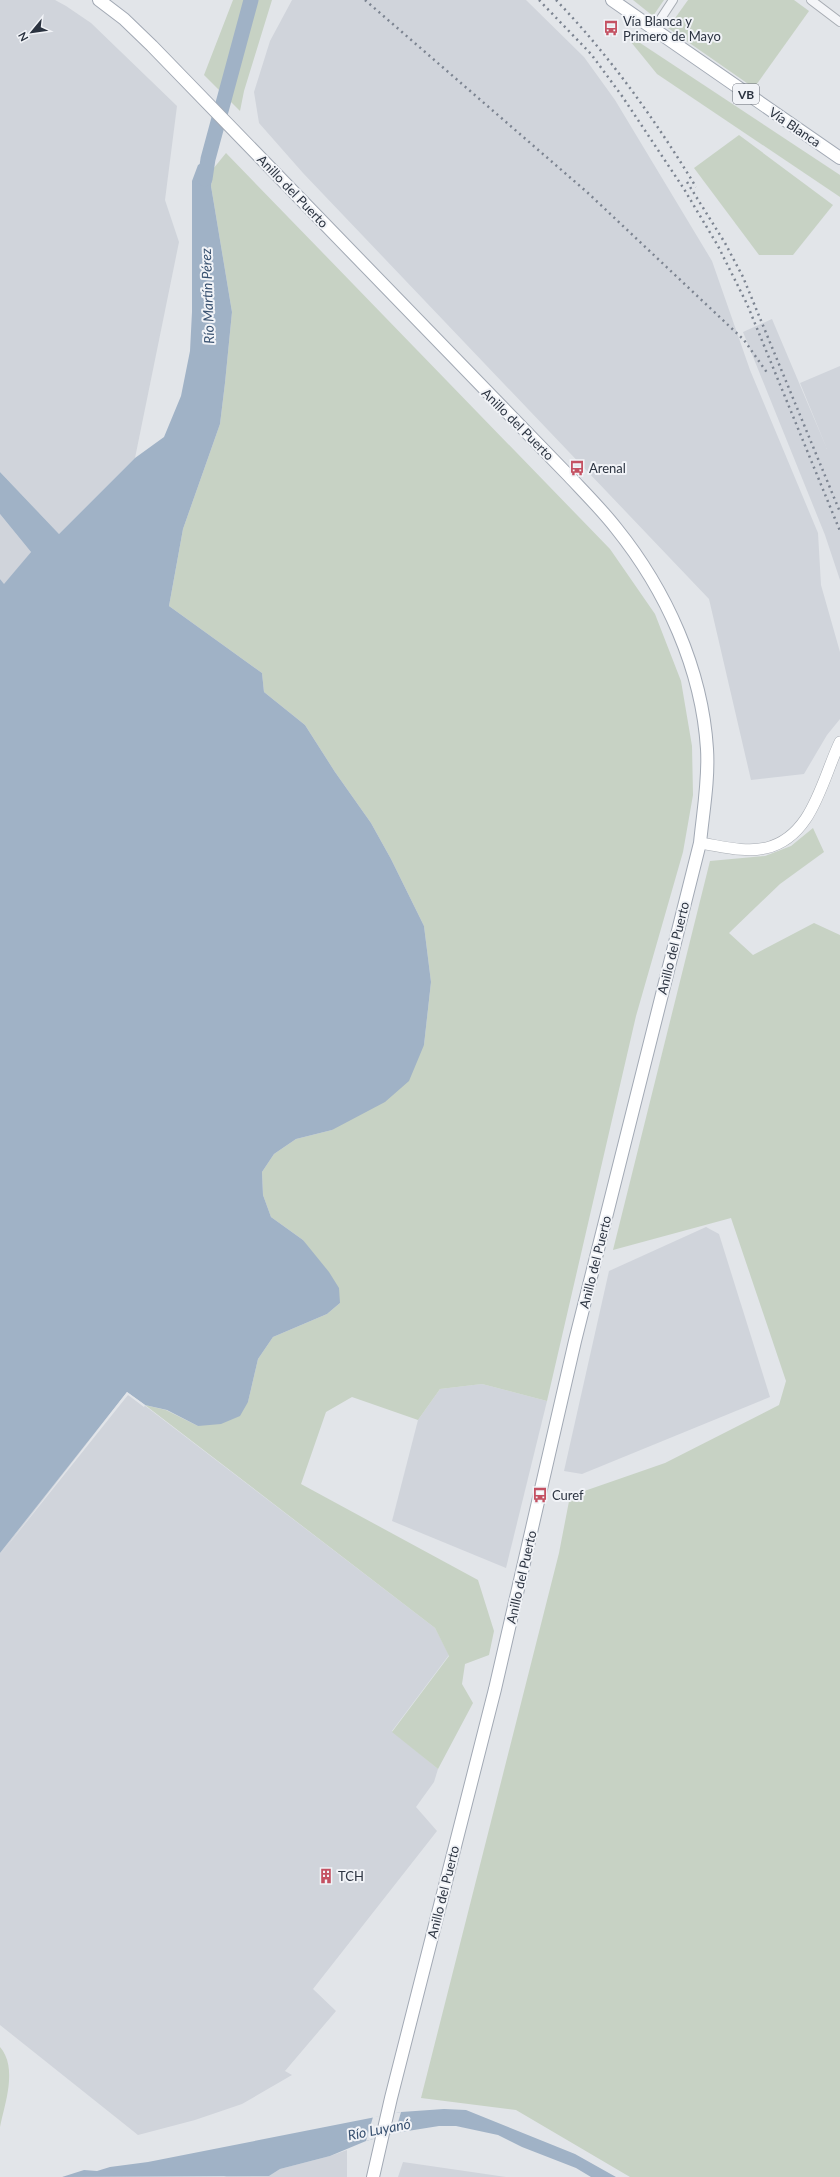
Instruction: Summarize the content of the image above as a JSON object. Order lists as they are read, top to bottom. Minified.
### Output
{"streets":{"main road":["VB","Vía Blanca","Anillo del Puerto"]},"water":["Río Martín Pérez","Río Luyanó"],"places":{"bus stop":["Vía Blanca y Primero de Mayo","Arenal","Curef"],"building":["TCH"]},"north":"bottom left"}
